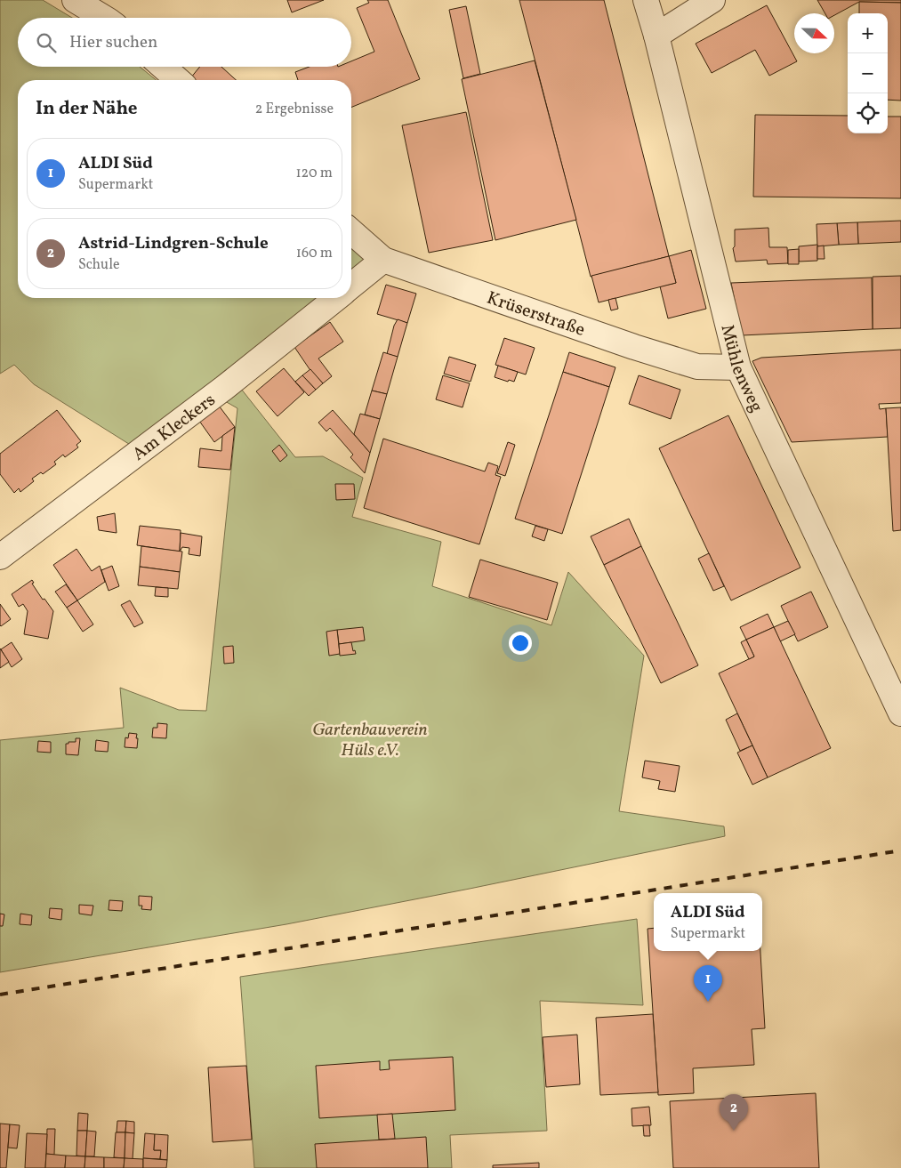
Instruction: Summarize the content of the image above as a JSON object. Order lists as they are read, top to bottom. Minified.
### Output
{"streets":{"street":["Krüserstraße","Mühlenweg","Am Kleckers"]},"crossings":[["Krüserstraße","Mühlenweg"]],"parks":["Gartenbauverein Hüls e.V."],"north":"right","page":{"map_buttons":["+","−"],"search":"Hier suchen","heading":["In der Nähe","2 Ergebnisse"],"list":[{"mark":"1","name":"ALDI Süd","note":"Supermarkt","value":"120 m"},{"mark":"2","name":"Astrid-Lindgren-Schule","note":"Schule","value":"160 m"}],"popup":["ALDI Süd","Supermarkt"],"pins":["1","2"]}}
